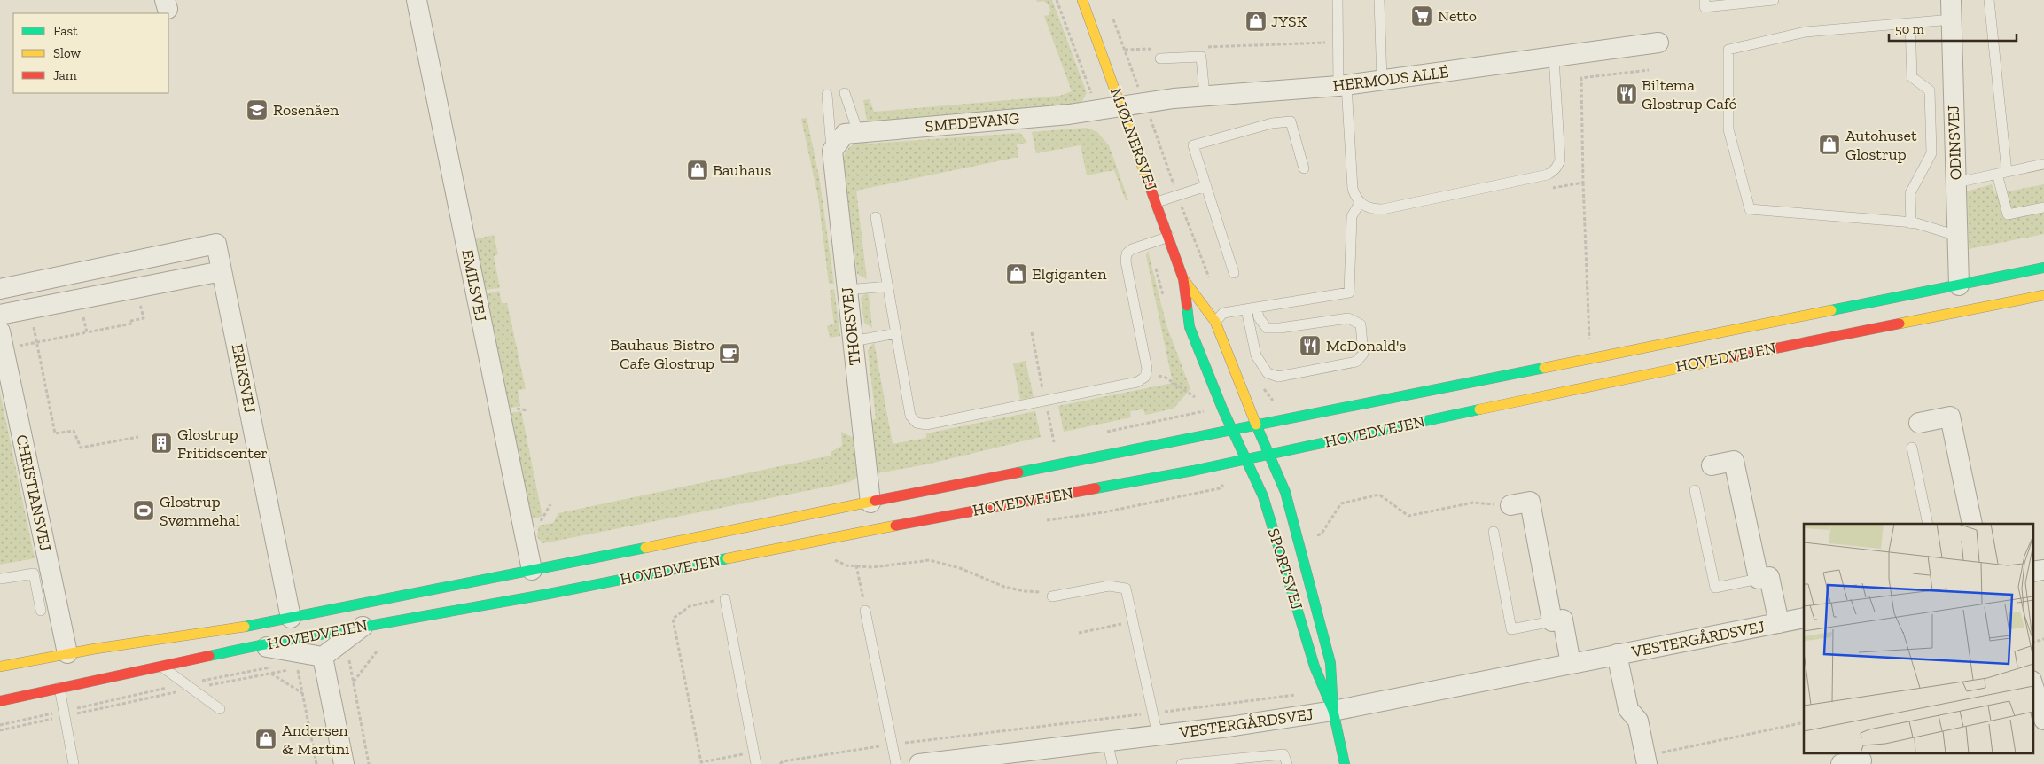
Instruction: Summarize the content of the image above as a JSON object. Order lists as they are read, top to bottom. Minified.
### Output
{"streets":{"main road":["MJØLNERSVEJ","HOVEDVEJEN","SPORTSVEJ"],"street":["HERMODS ALLÉ","SMEDEVANG","ODINSVEJ","EMILSVEJ","THORSVEJ","ERIKSVEJ","CHRISTIANSVEJ","VESTERGÅRDSVEJ"]},"crossings":[["HERMODS ALLÉ","SMEDEVANG"],["HERMODS ALLÉ","MJØLNERSVEJ"],["SMEDEVANG","MJØLNERSVEJ"],["SMEDEVANG","THORSVEJ"],["MJØLNERSVEJ","HOVEDVEJEN"],["MJØLNERSVEJ","SPORTSVEJ"],["ODINSVEJ","HOVEDVEJEN"],["EMILSVEJ","HOVEDVEJEN"],["THORSVEJ","HOVEDVEJEN"],["HOVEDVEJEN","ERIKSVEJ"],["HOVEDVEJEN","CHRISTIANSVEJ"],["HOVEDVEJEN","SPORTSVEJ"],["SPORTSVEJ","VESTERGÅRDSVEJ"]],"places":{"supermarket":["Netto"],"shop":["JYSK","Autohuset Glostrup","Bauhaus","Elgiganten","Andersen & Martini"],"restaurant":["Biltema Glostrup Café","McDonald's"],"school or university":["Rosenåen"],"cafe":["Bauhaus Bistro Cafe Glostrup"],"building":["Glostrup Fritidscenter"],"sports":["Glostrup Svømmehal"]},"legend":["Fast","Slow","Jam"],"scale_bar":"50 m"}
